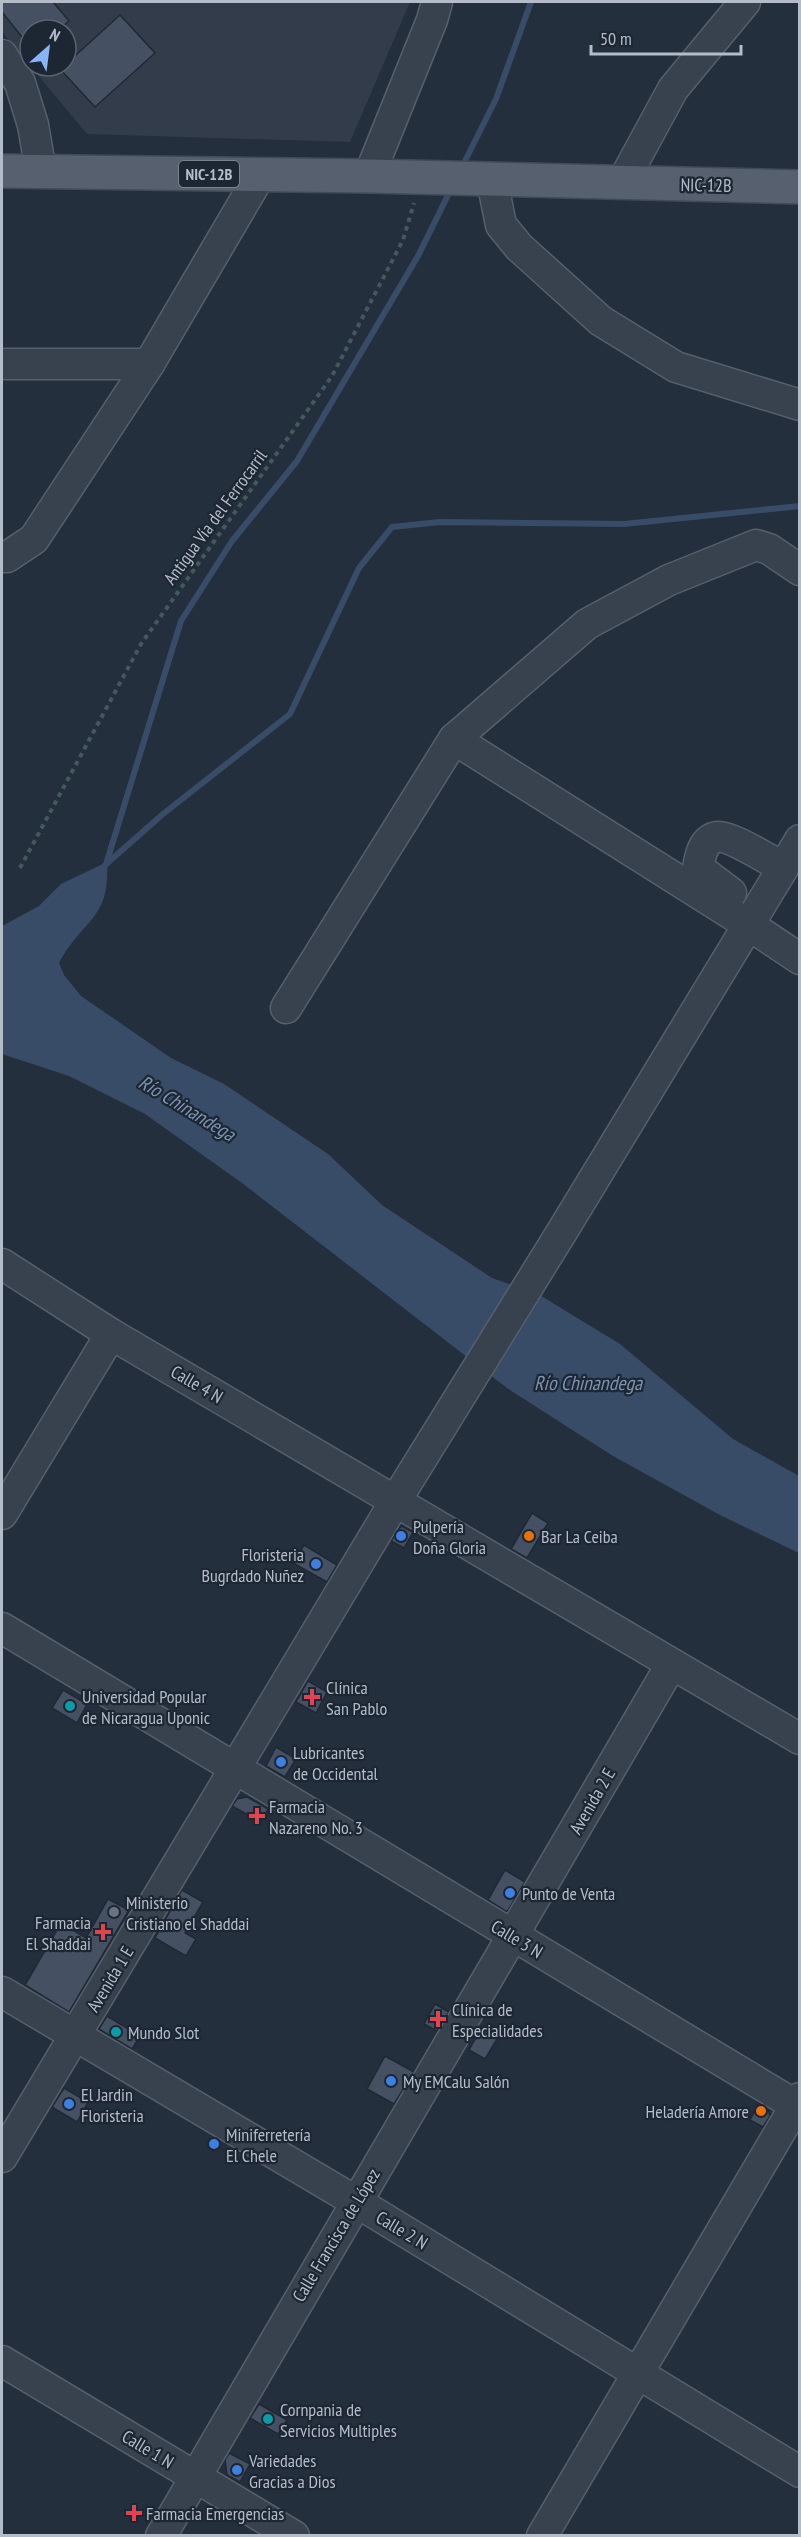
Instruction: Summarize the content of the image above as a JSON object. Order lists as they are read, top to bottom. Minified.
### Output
{"streets":{"main road":["NIC-12B"],"street":["Calle 4 N","Avenida 2 E","Calle 3 N","Avenida 1 E","Calle 2 N","Calle Francisca de López","Calle 1 N"],"path":["Antigua Vía del Ferrocarril"]},"crossings":[["NIC-12B","Antigua Vía del Ferrocarril"],["Calle 4 N","Avenida 2 E"],["Calle 4 N","Avenida 1 E"],["Avenida 2 E","Calle 3 N"],["Avenida 2 E","Calle Francisca de López"],["Calle 3 N","Avenida 1 E"],["Calle 3 N","Calle Francisca de López"],["Avenida 1 E","Calle 2 N"],["Calle 2 N","Calle Francisca de López"],["Calle Francisca de López","Calle 1 N"]],"water":["Río Chinandega"],"places":{"other":["Pulpería Doña Gloria","Bar La Ceiba","Floristeria Bugrdado Nuñez","Universidad Popular de Nicaragua Uponic","Lubricantes de Occidental","Punto de Venta","Ministerio Cristiano el Shaddai","Mundo Slot","My EMCalu Salón","El Jardin Floristeria","Heladería Amore","Miniferretería El Chele","Cornpania de Servicios Multiples","Variedades Gracias a Dios"],"health":["Clínica San Pablo","Farmacia Nazareno No. 3","Farmacia El Shaddai","Clínica de Especialidades","Farmacia Emergencias"]},"scale_bar":"50 m","north":"top right"}
